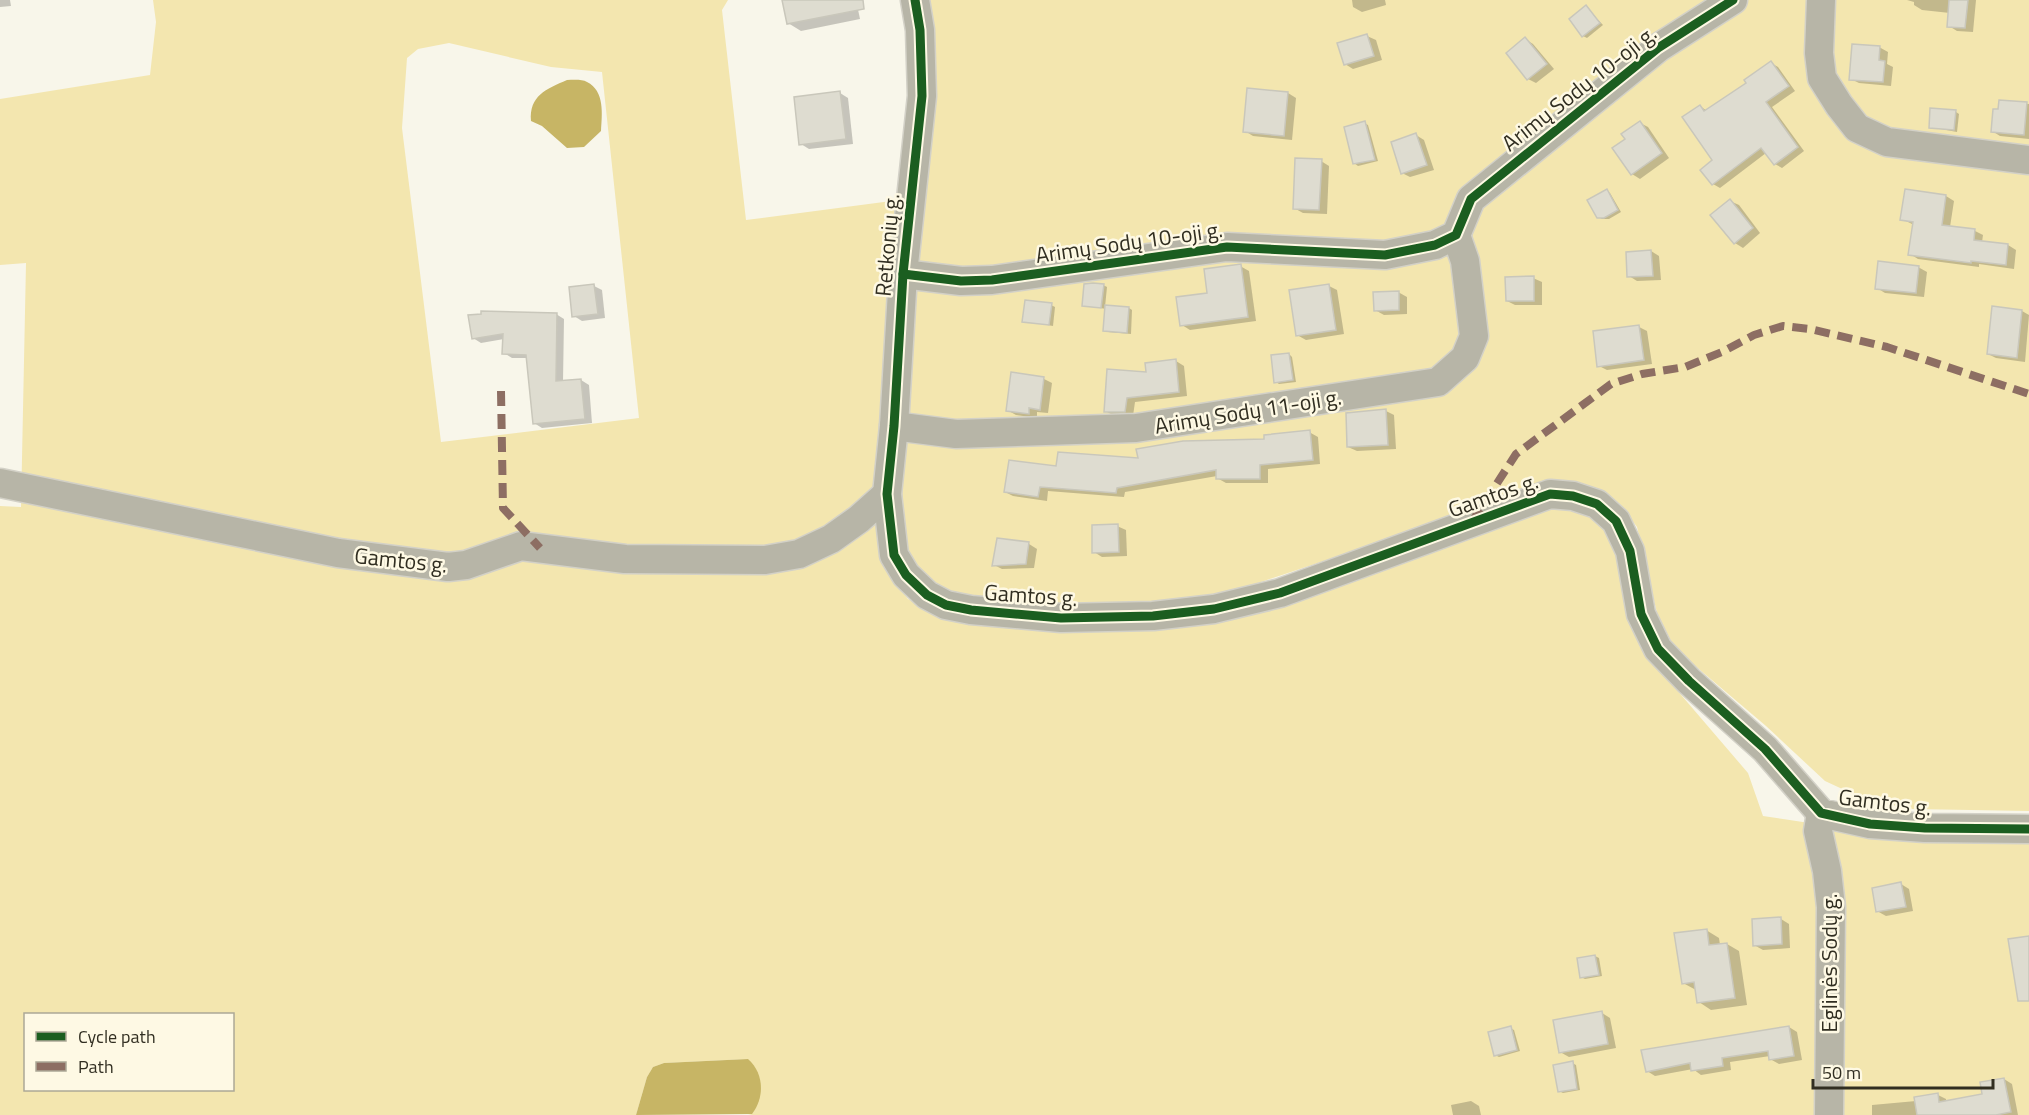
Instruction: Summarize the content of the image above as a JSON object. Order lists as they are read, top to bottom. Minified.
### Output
{"streets":{"street":["Arimų Sodų 10-oji g.","Retkonių g.","Arimų Sodų 11-oji g.","Gamtos g.","Eglinės Sodų g."]},"crossings":[["Arimų Sodų 10-oji g.","Retkonių g."],["Arimų Sodų 10-oji g.","Arimų Sodų 11-oji g."],["Retkonių g.","Arimų Sodų 11-oji g."],["Retkonių g.","Gamtos g."],["Gamtos g.","Eglinės Sodų g."]],"legend":["Cycle path","Path"],"scale_bar":"50 m"}
